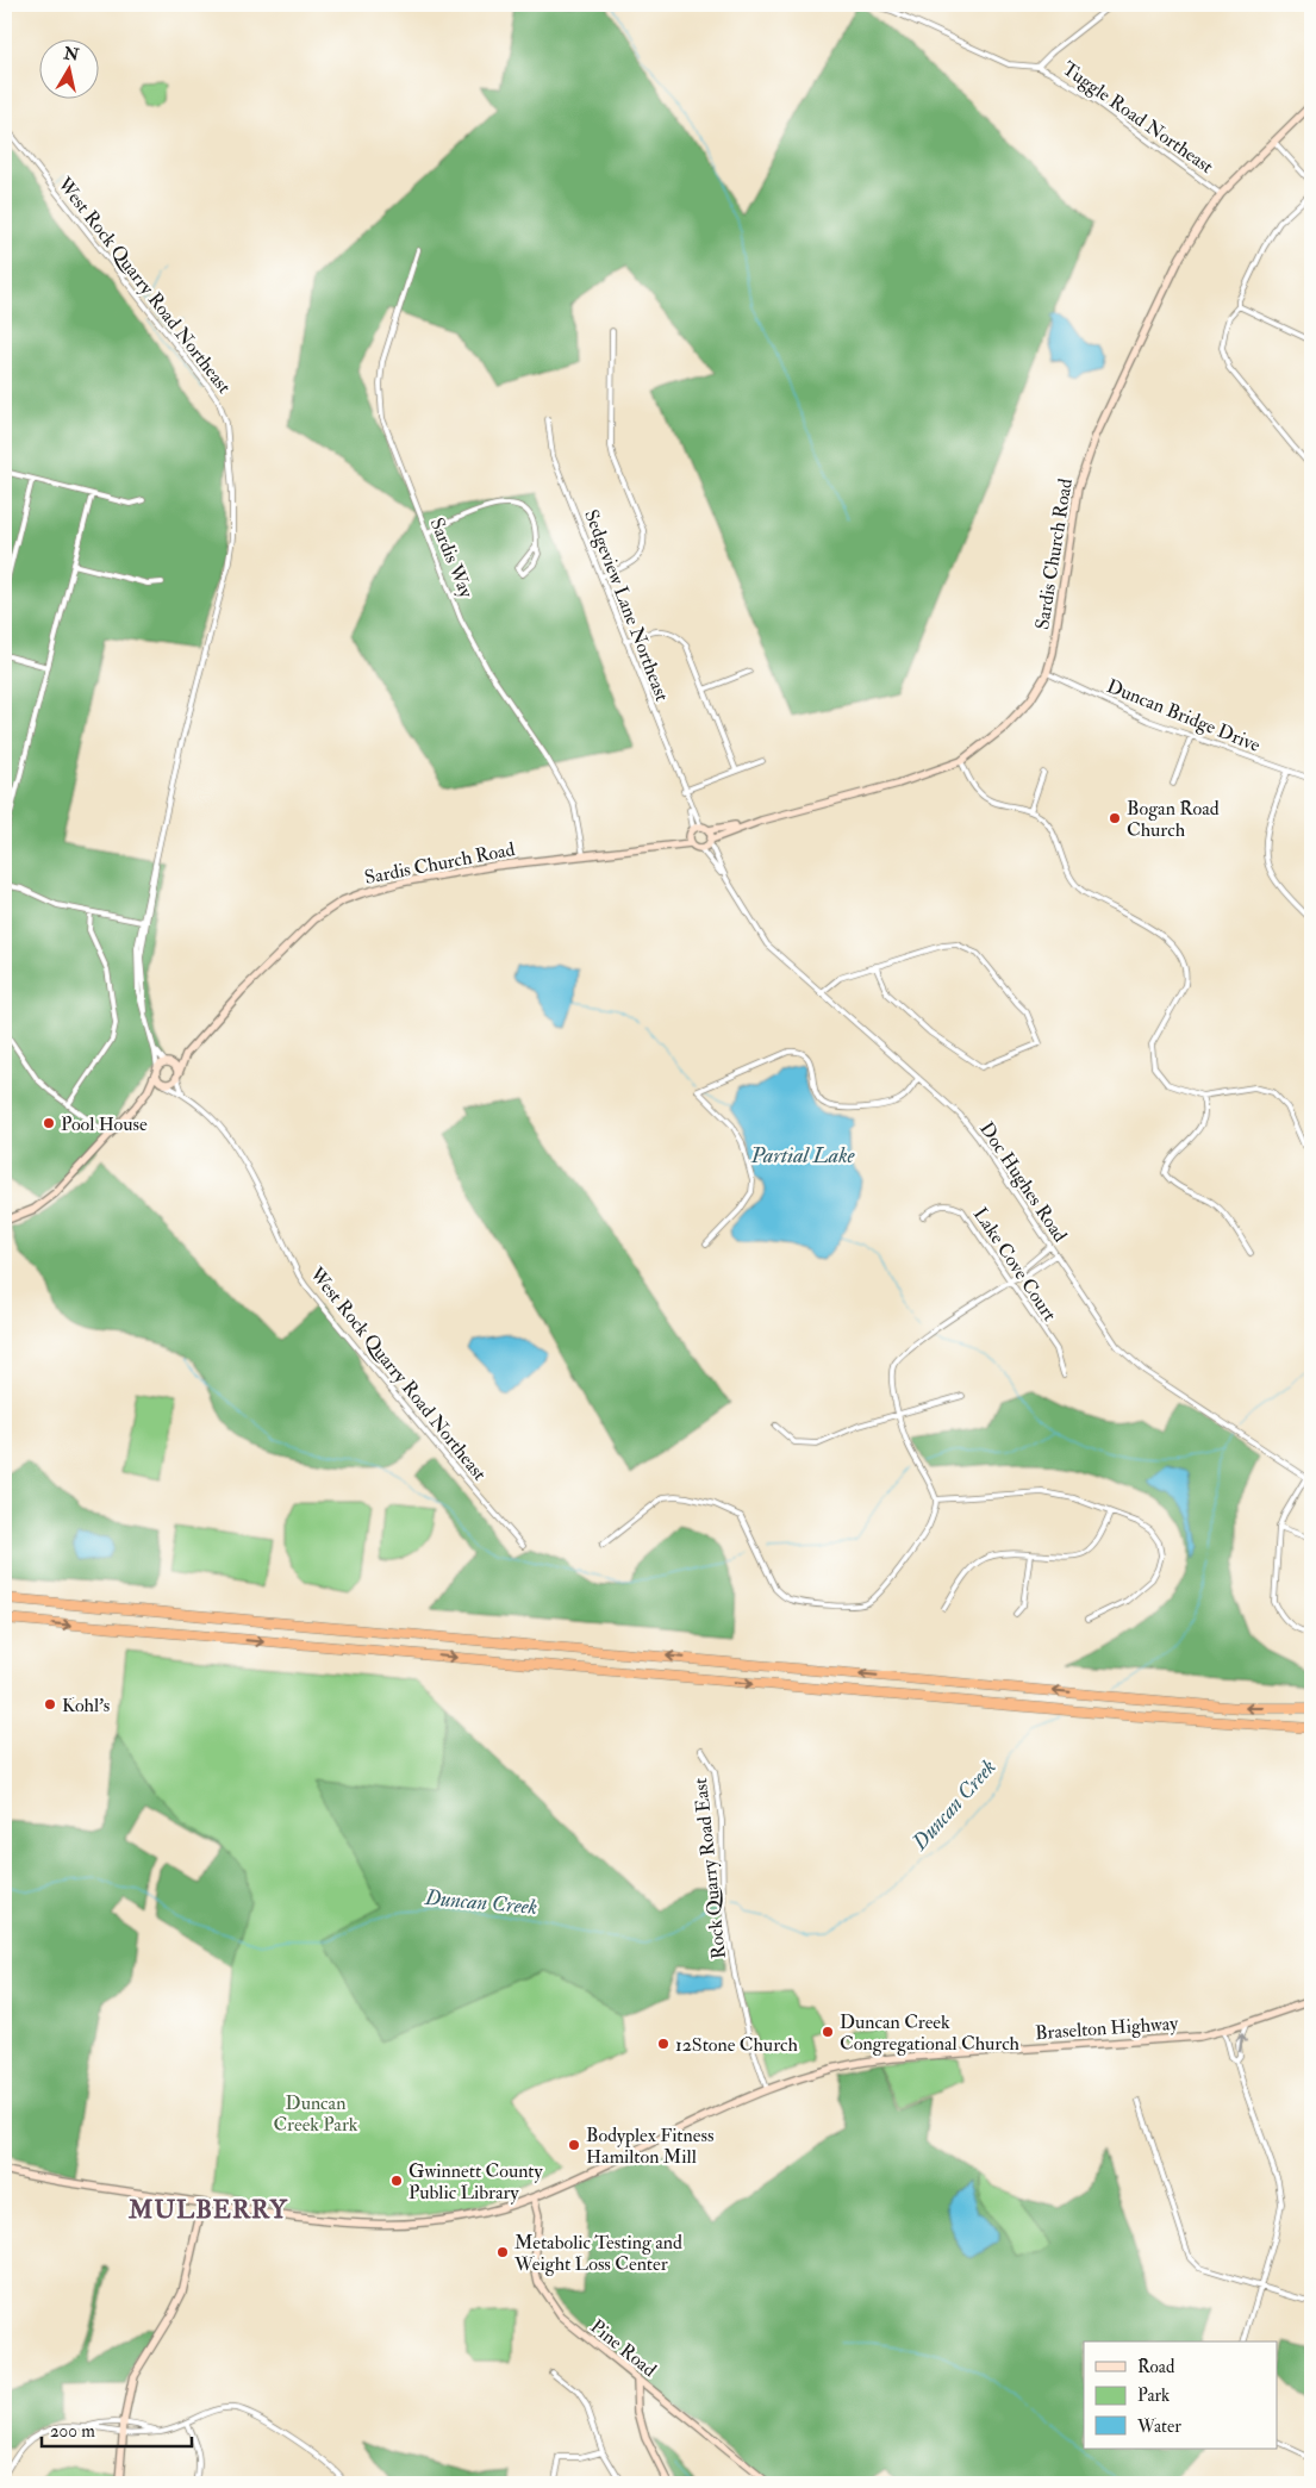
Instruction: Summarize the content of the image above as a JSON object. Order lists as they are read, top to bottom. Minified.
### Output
{"streets":{"street":["Tuggle Road Northeast","West Rock Quarry Road Northeast","Sardis Church Road","Sardis Way","Sedgeview Lane Northeast","Duncan Bridge Drive","Doc Hughes Road","Lake Cove Court","Rock Quarry Road East","Braselton Highway","Pine Road"]},"crossings":[["Tuggle Road Northeast","Sardis Church Road"],["West Rock Quarry Road Northeast","Sardis Church Road"],["Sardis Church Road","Sardis Way"],["Sardis Church Road","Sedgeview Lane Northeast"],["Sardis Church Road","Duncan Bridge Drive"],["Sardis Church Road","Doc Hughes Road"],["Rock Quarry Road East","Braselton Highway"],["Braselton Highway","Pine Road"]],"districts":["MULBERRY"],"water":["Partial Lake","Duncan Creek"],"parks":["Duncan Creek Park"],"places":["Bogan Road Church","Pool House","Kohl's","Duncan Creek Congregational Church","12Stone Church","Bodyplex Fitness Hamilton Mill","Gwinnett County Public Library","Metabolic Testing and Weight Loss Center"],"legend":["Road","Park","Water"],"scale_bar":"200 m","north":"top"}
